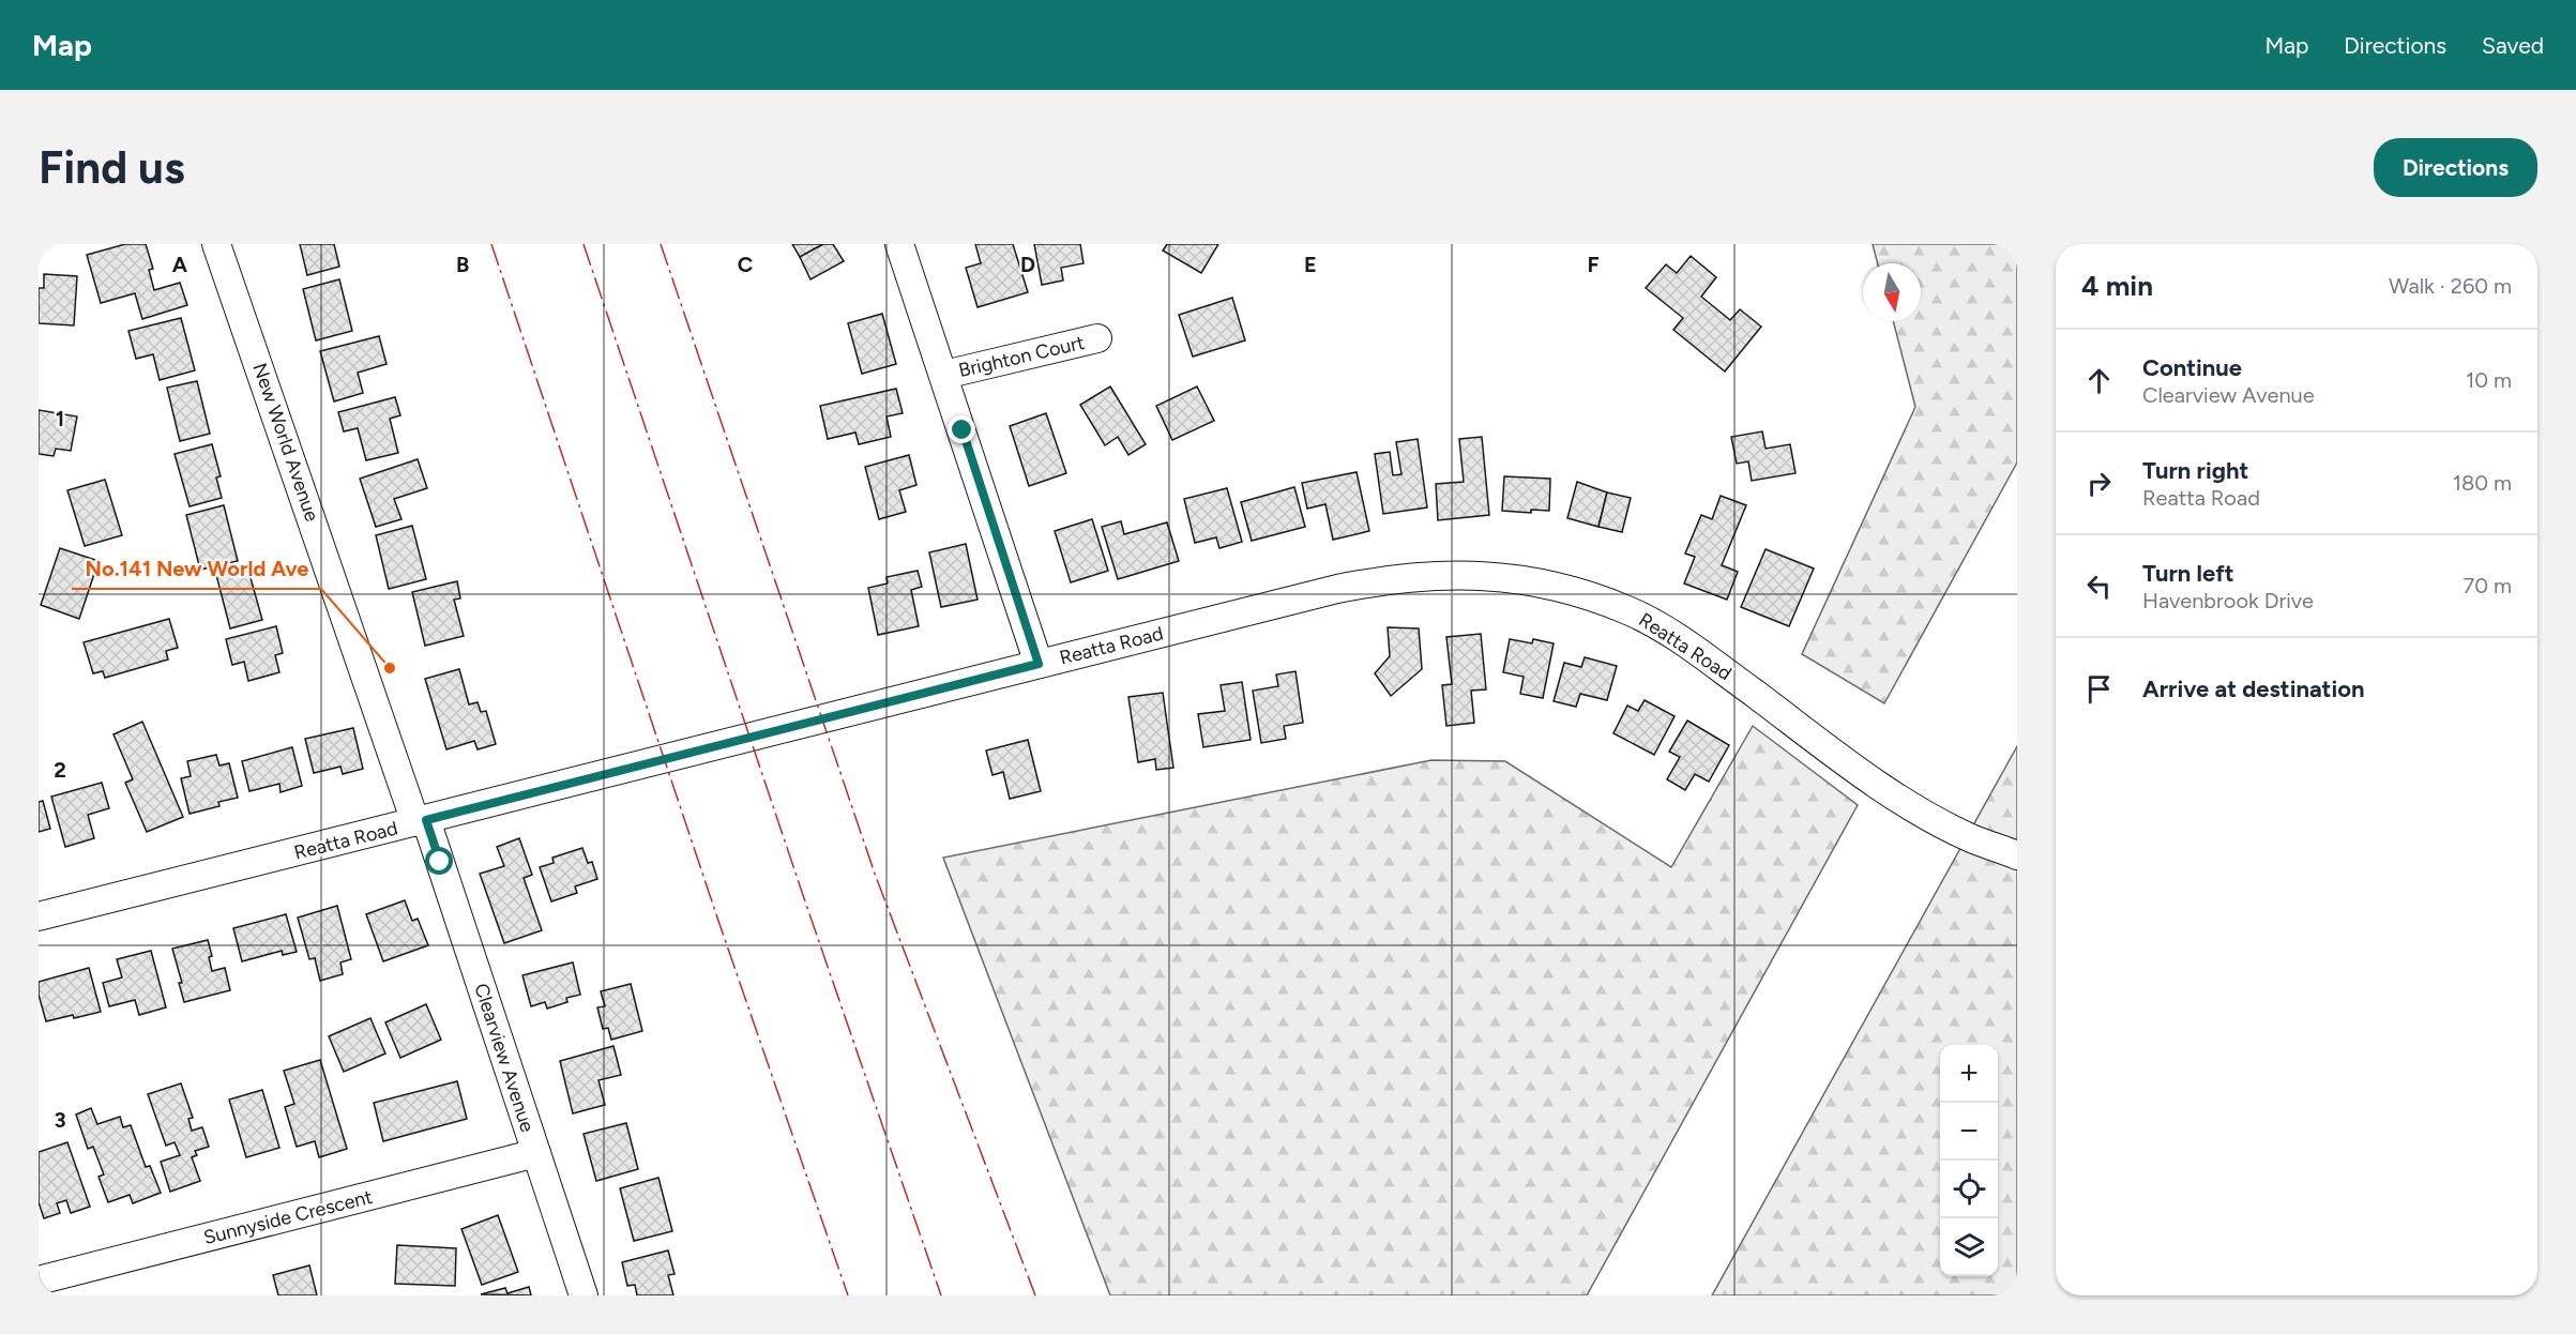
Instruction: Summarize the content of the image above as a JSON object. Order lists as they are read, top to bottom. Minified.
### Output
{"streets":{"street":["Brighton Court","New World Avenue","Reatta Road","Clearview Avenue","Sunnyside Crescent"]},"crossings":[["New World Avenue","Reatta Road"],["New World Avenue","Clearview Avenue"],["Reatta Road","Clearview Avenue"],["Clearview Avenue","Sunnyside Crescent"]],"places":["No.141 New World Ave"],"north":"bottom","page":{"header":"Map","nav":["Map","Directions","Saved"],"buttons":"Directions","title":"Find us","heading":["4 min","Walk · 260 m"],"list":[["Continue","Clearview Avenue","10 m"],["Turn right","Reatta Road","180 m"],["Turn left","Havenbrook Drive","70 m"],"Arrive at destination"],"map_buttons":["+","−"]},"grid":{"columns":["A","B","C","D","E","F"],"rows":["1","2","3"]}}
